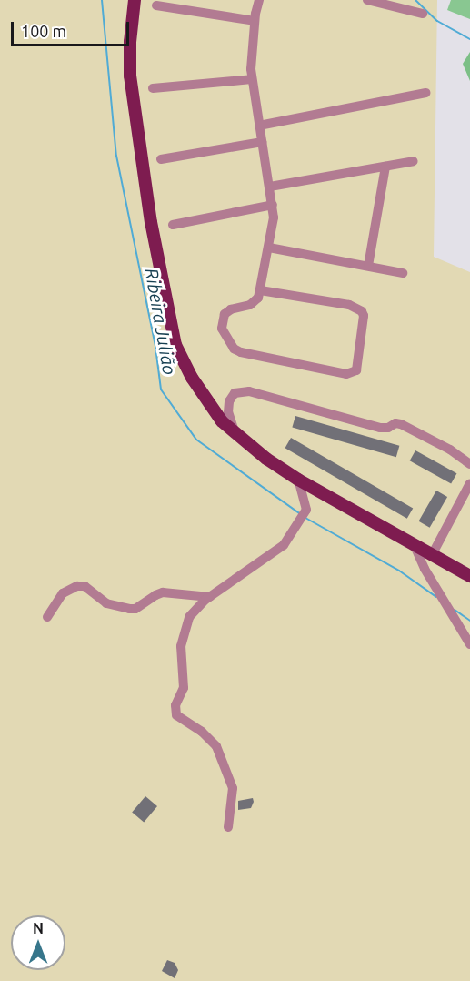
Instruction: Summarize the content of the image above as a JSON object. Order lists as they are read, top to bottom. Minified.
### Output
{"water":["Ribeira Julião"],"scale_bar":"100 m","north":"top"}
